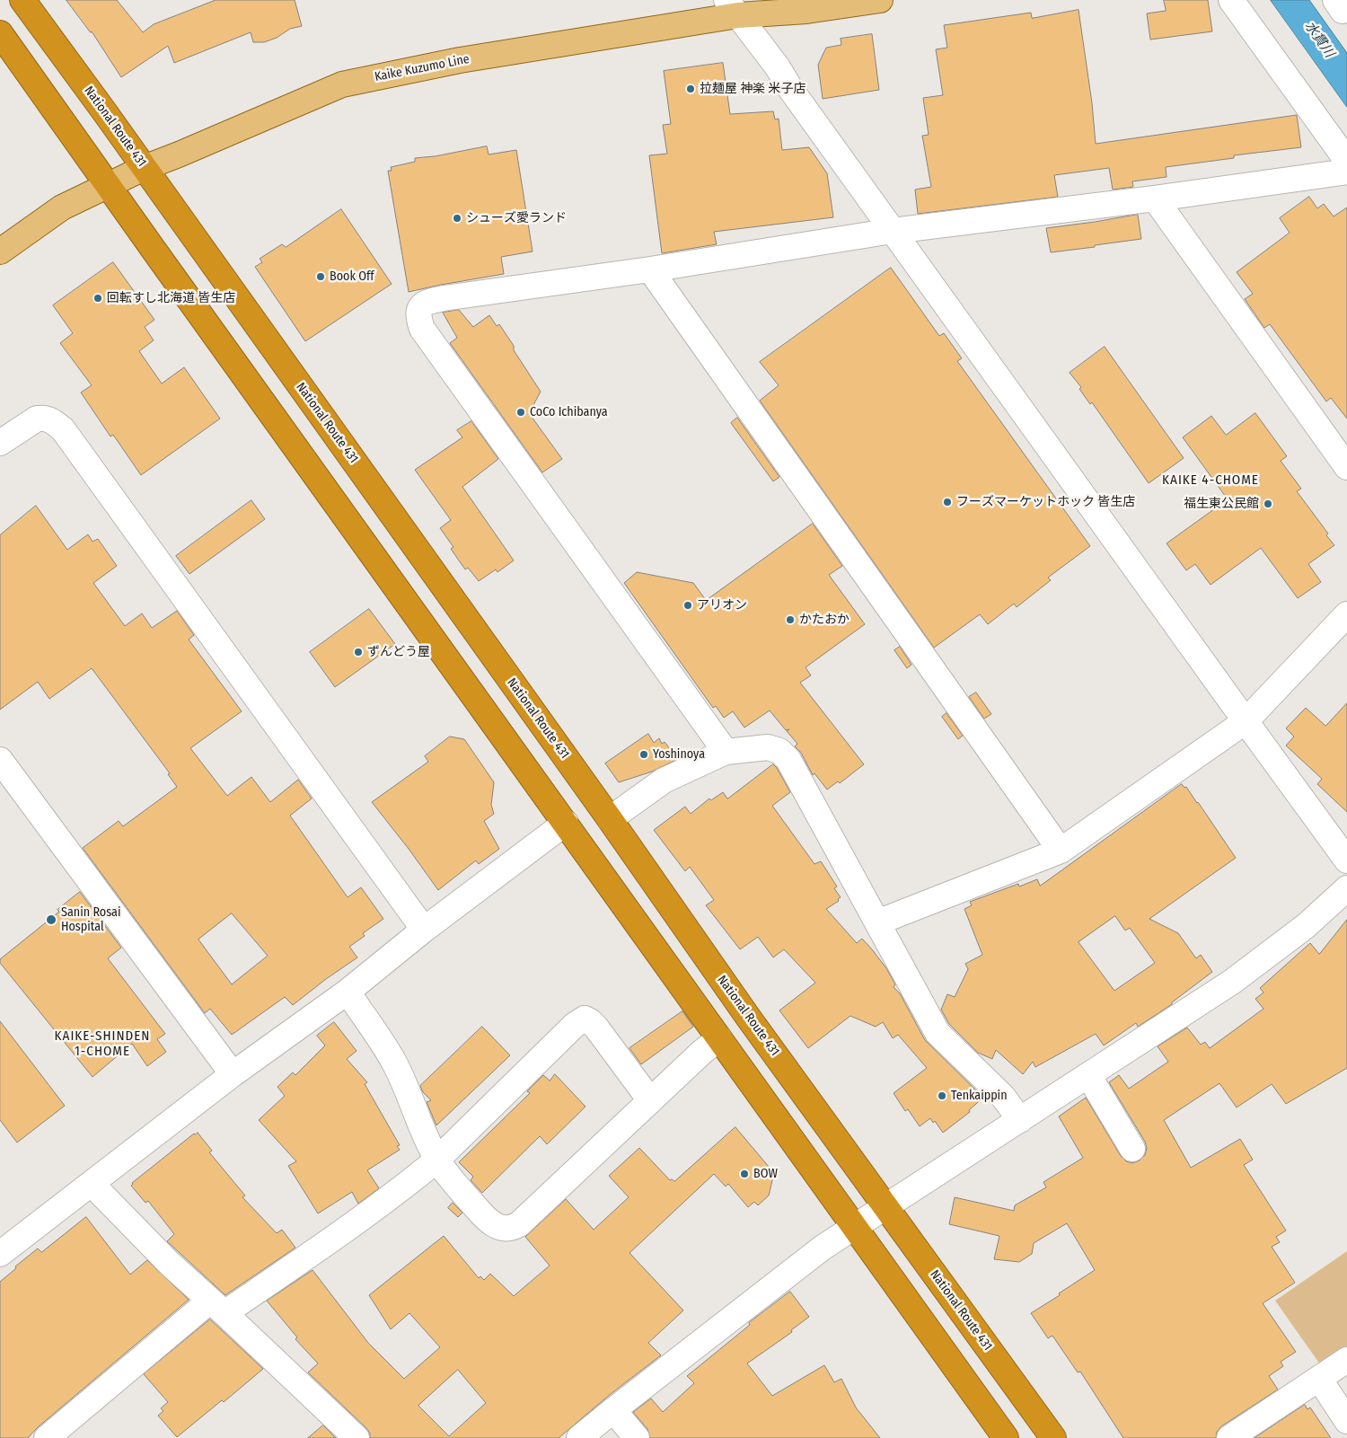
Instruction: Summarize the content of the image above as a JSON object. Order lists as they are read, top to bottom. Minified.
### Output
{"streets":{"highway":["National Route 431"],"main road":["Kaike Kuzumo Line"]},"crossings":[["Kaike Kuzumo Line","National Route 431"]],"districts":["KAIKE 4-CHOME","KAIKE-SHINDEN 1-CHOME"],"water":["水貫川"],"places":["拉麺屋 神楽 米子店","シューズ愛ランド","Book Off","回転すし北海道 皆生店","CoCo Ichibanya","フーズマーケットホック 皆生店","福生東公民館","アリオン","かたおか","ずんどう屋","Yoshinoya","Sanin Rosai Hospital","Tenkaippin","BOW"]}
